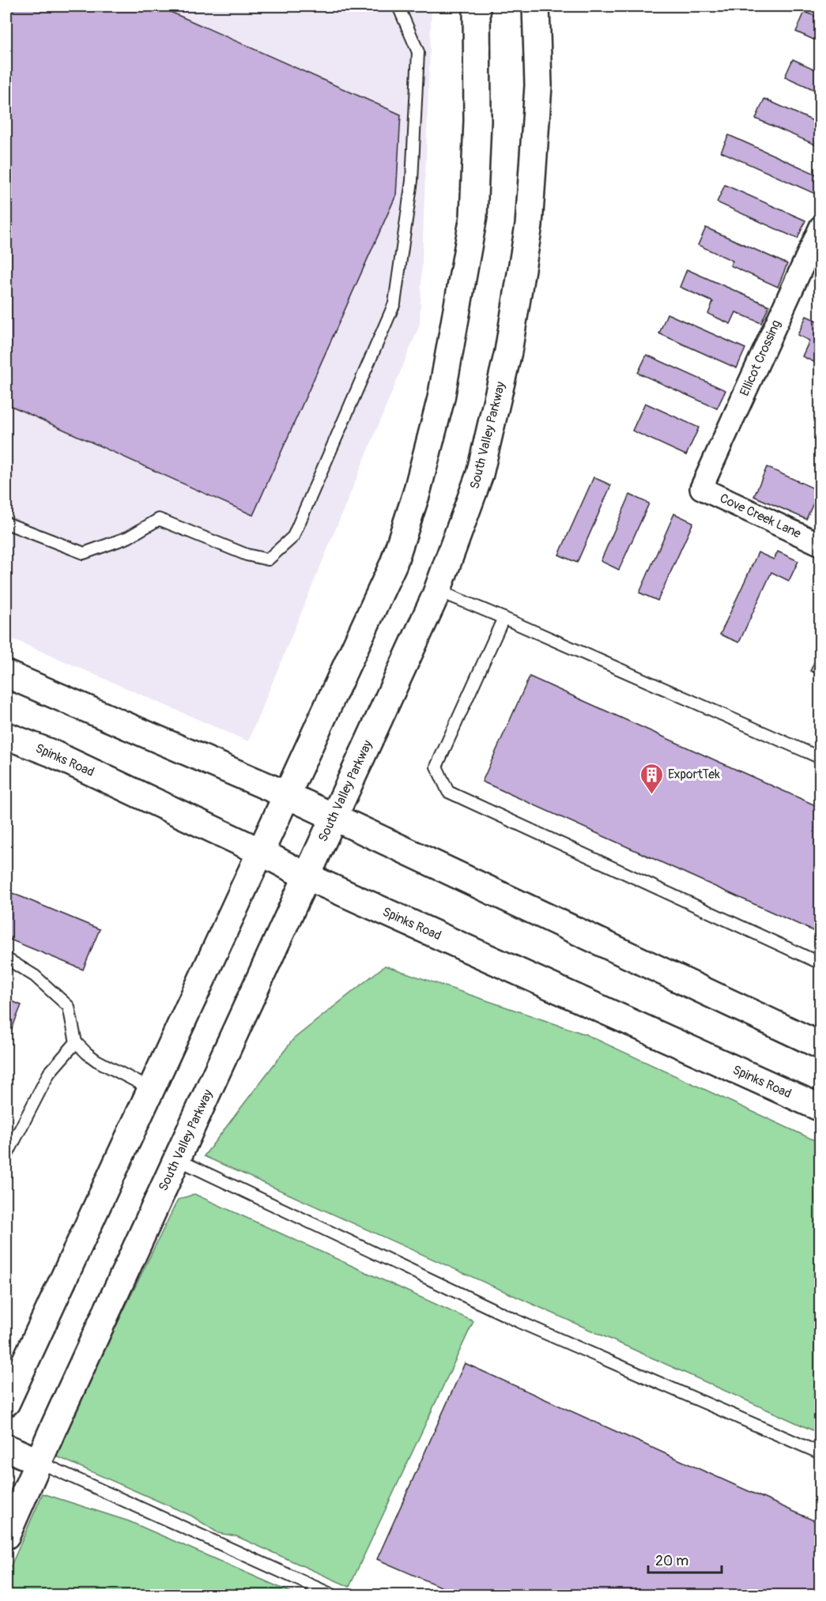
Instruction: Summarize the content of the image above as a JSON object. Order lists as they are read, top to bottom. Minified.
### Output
{"streets":{"main road":["South Valley Parkway","Spinks Road"],"street":["Ellicot Crossing","Cove Creek Lane"]},"crossings":[["Ellicot Crossing","Cove Creek Lane"],["South Valley Parkway","Spinks Road"]],"places":{"building":["ExportTek"]},"scale_bar":"20 m"}
